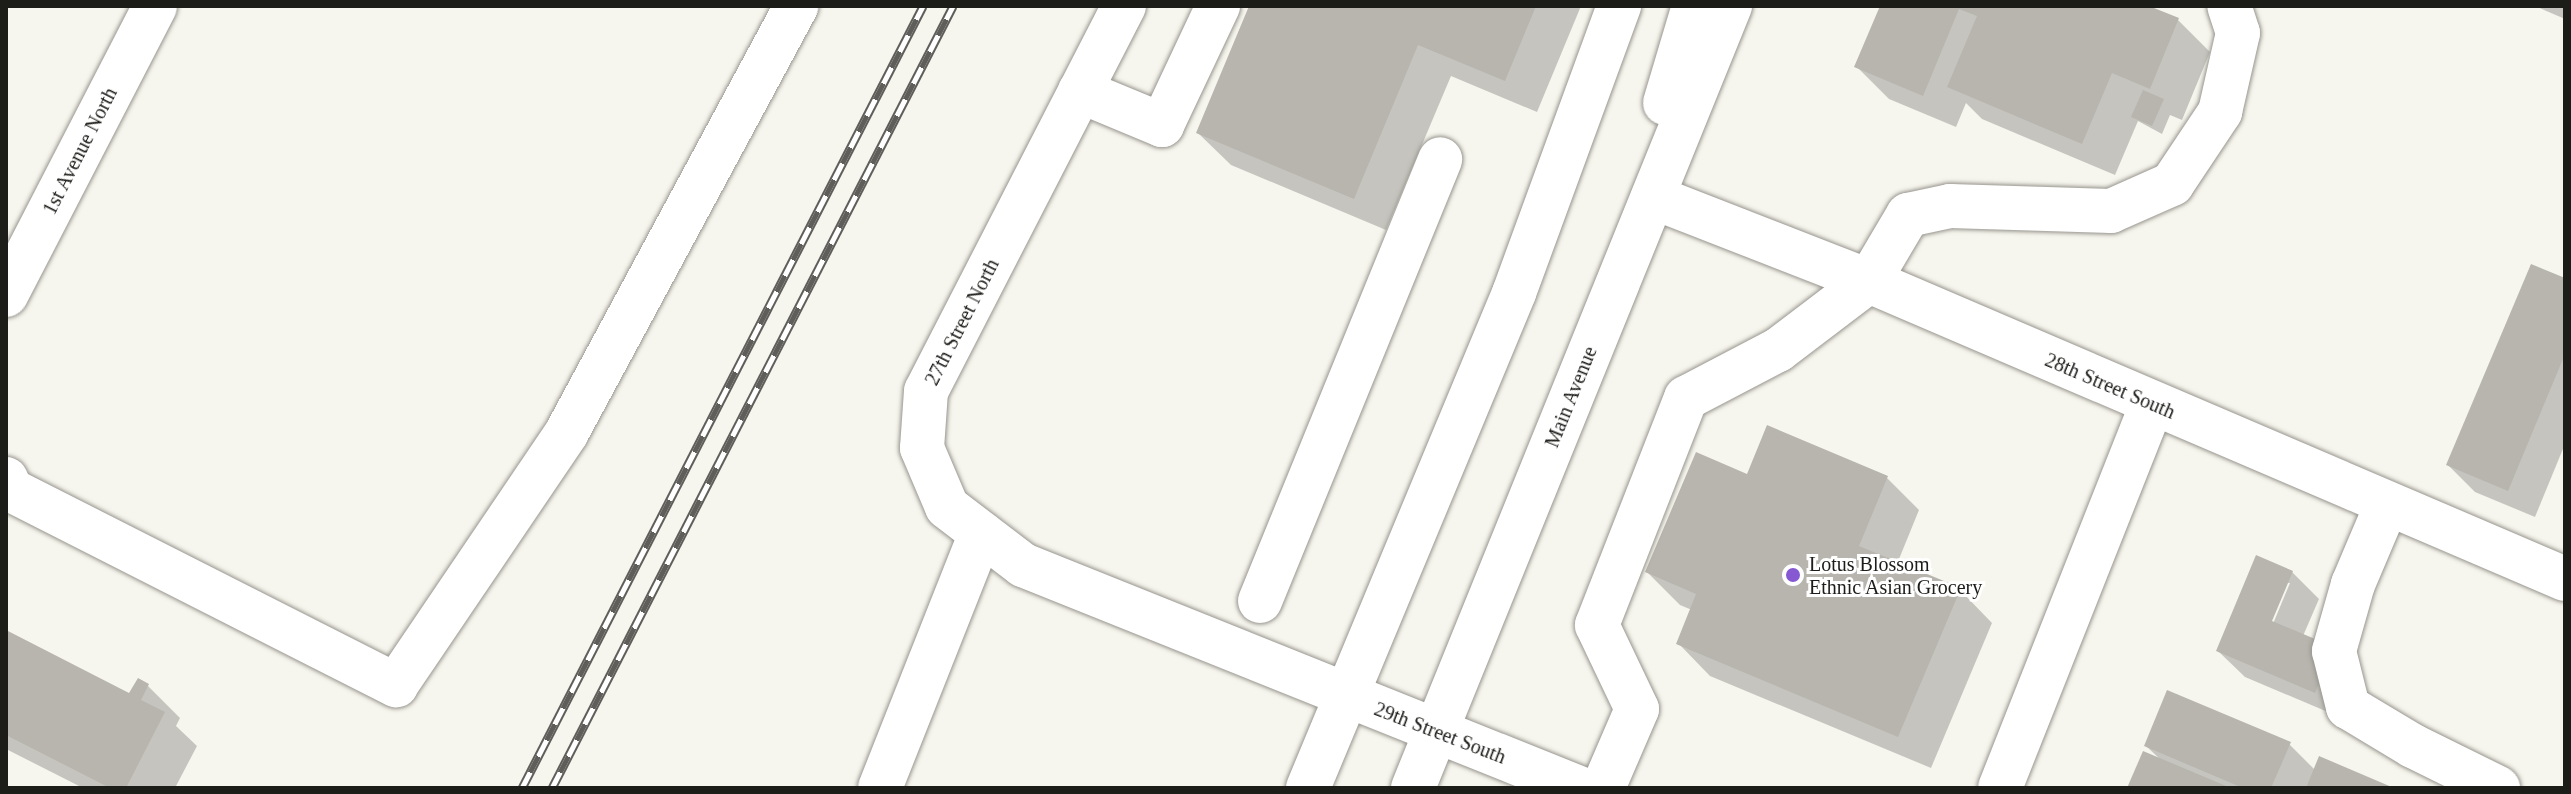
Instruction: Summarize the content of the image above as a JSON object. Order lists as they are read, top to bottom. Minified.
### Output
{"streets":{"street":["1st Avenue North","27th Street North","28th Street South","Main Avenue","29th Street South"]},"crossings":[["27th Street North","29th Street South"],["28th Street South","Main Avenue"],["Main Avenue","29th Street South"]],"places":["Lotus Blossom Ethnic Asian Grocery"]}
